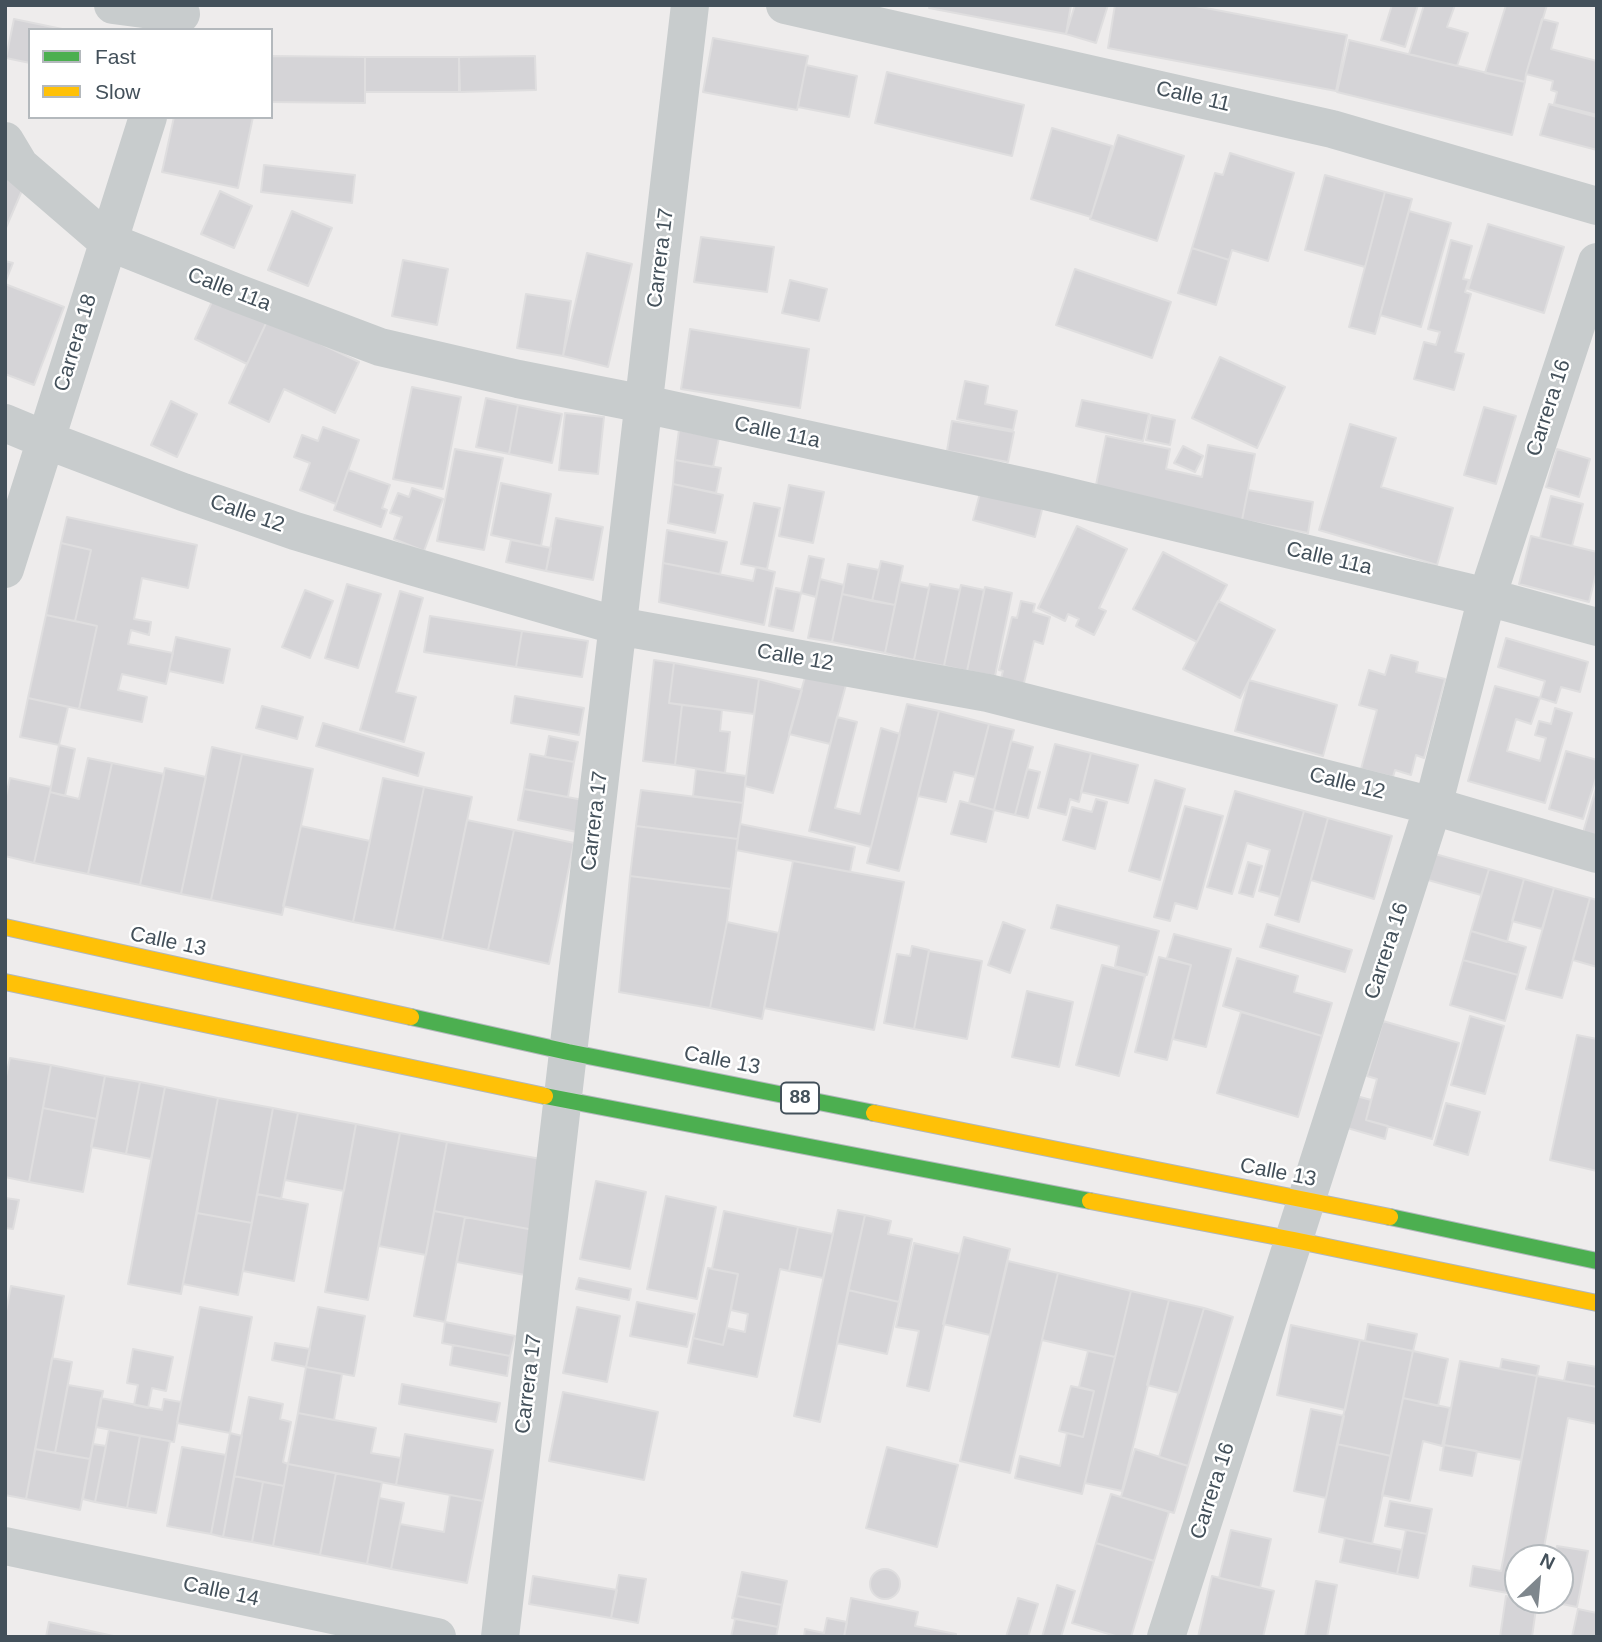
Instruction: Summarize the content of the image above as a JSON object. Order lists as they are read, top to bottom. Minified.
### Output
{"streets":{"highway":["Calle 13","88"],"street":["Calle 11","Carrera 17","Calle 11a","Carrera 18","Carrera 16","Calle 12","Calle 14"]},"crossings":[["Carrera 17","Calle 11a"],["Carrera 17","Calle 12"],["Carrera 17","Calle 13"],["Carrera 17","88"],["Calle 11a","Carrera 18"],["Calle 11a","Carrera 16"],["Carrera 18","Calle 12"],["Carrera 16","Calle 12"],["Carrera 16","Calle 13"],["Carrera 16","88"]],"legend":["Fast","Slow"],"north":"top right"}
